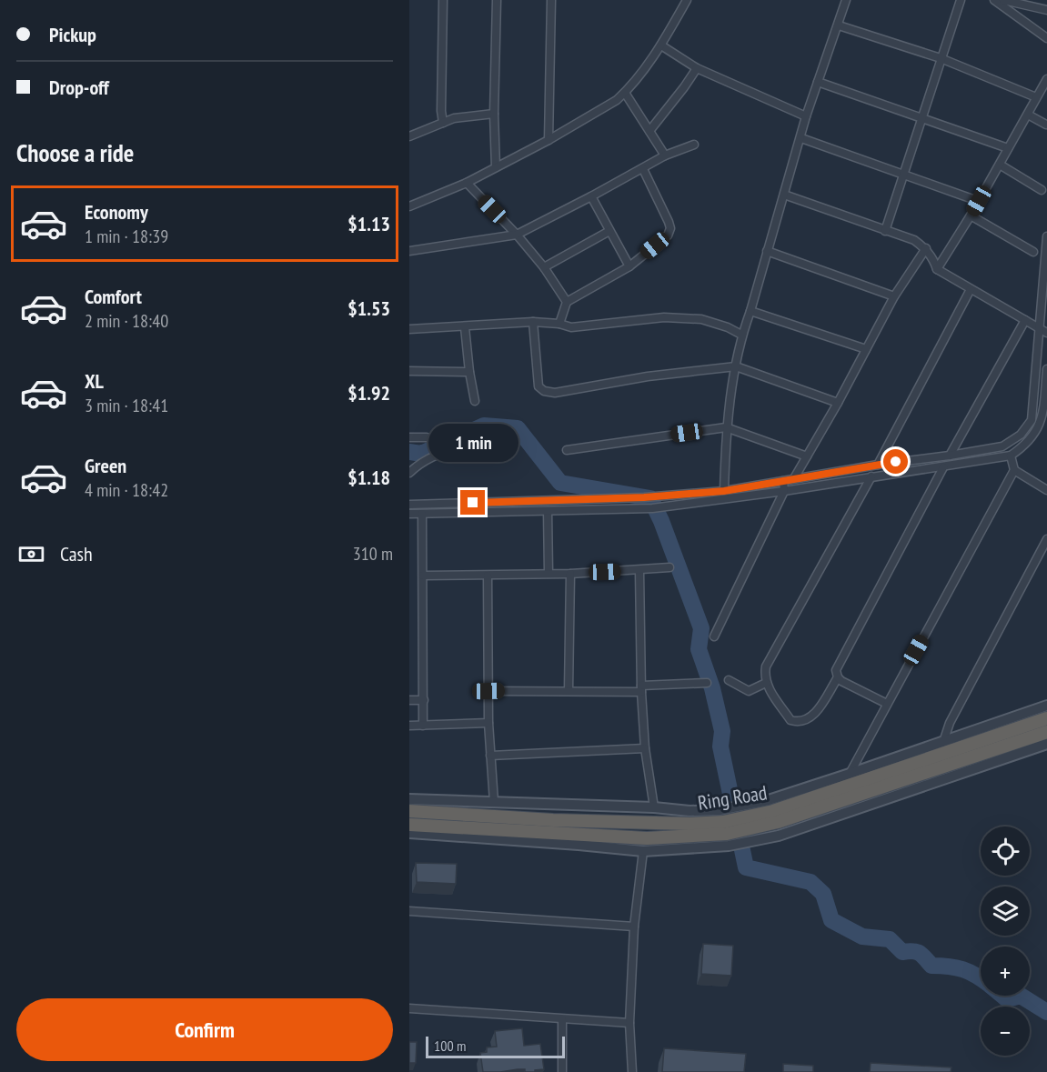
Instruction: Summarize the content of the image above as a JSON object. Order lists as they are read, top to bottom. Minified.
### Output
{"streets":{"highway":["Ring Road"]},"scale_bar":"100 m","page":{"banner":["Pickup","Drop-off"],"heading":"Choose a ride","list":[{"name":"Economy","note":"1 min · 18:39","value":"$1.13"},{"name":"Comfort","note":"2 min · 18:40","value":"$1.53"},{"name":"XL","note":"3 min · 18:41","value":"$1.92"},{"name":"Green","note":"4 min · 18:42","value":"$1.18"}],"bubble":"1 min","pay":["Cash","310 m"],"map_buttons":["+","−"],"buttons":"Confirm","scale":"100 m"}}
